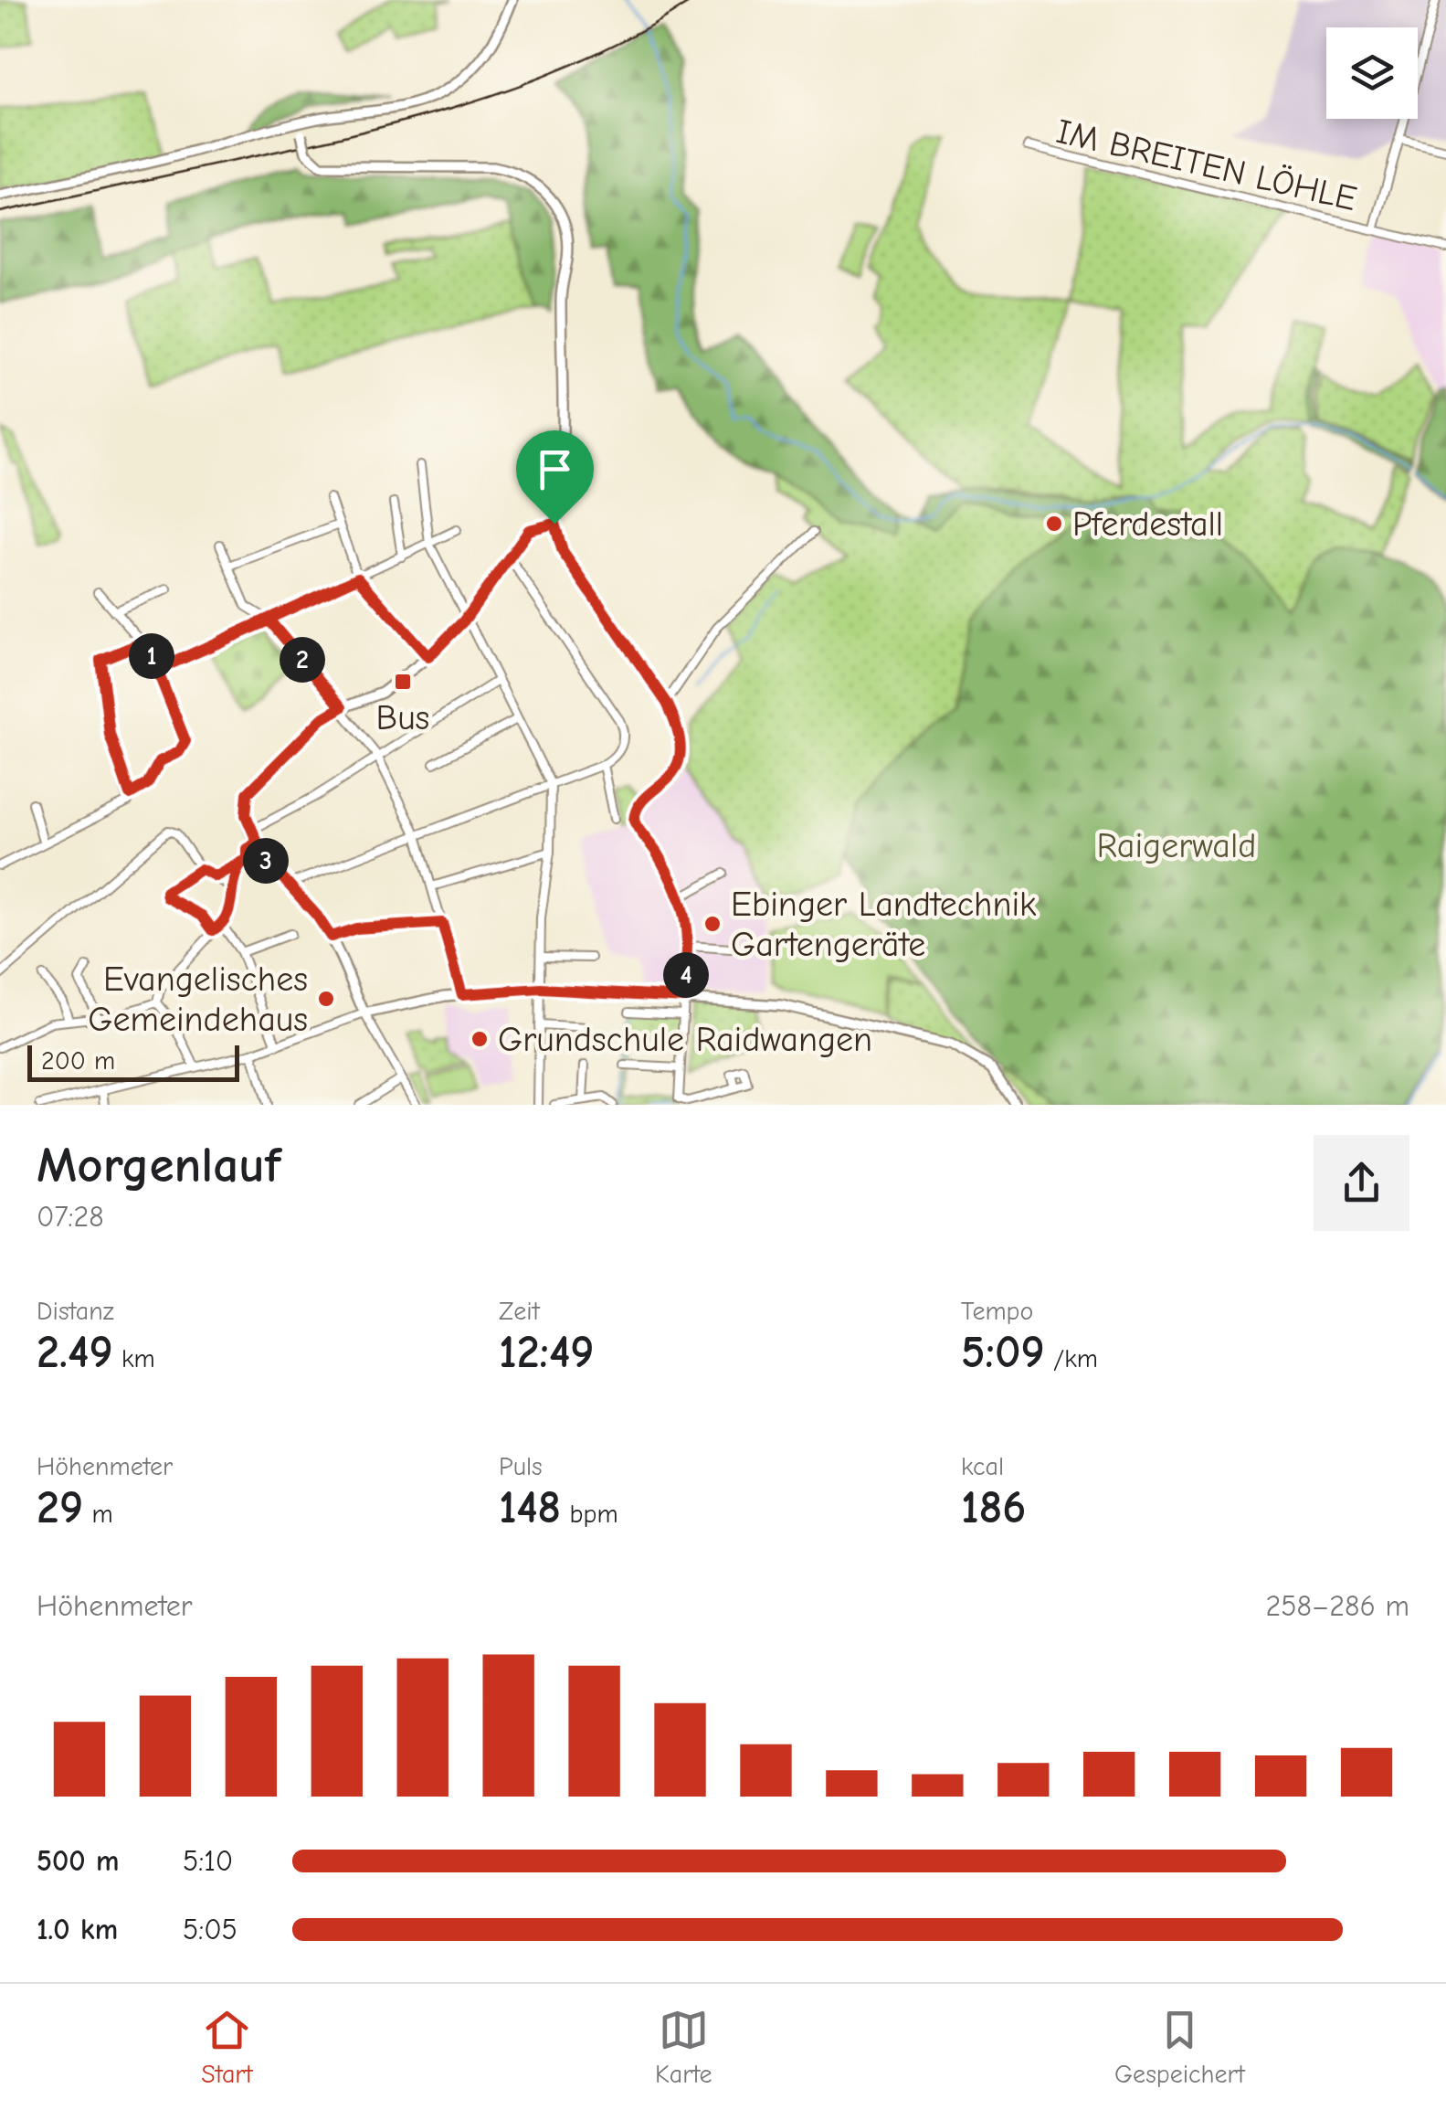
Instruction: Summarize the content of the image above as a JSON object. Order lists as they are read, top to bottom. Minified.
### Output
{"streets":{"street":["IM BREITEN LÖHLE"]},"parks":["Raigerwald"],"places":{"other":["Pferdestall","Ebinger Landtechnik Gartengeräte","Evangelisches Gemeindehaus","Grundschule Raidwangen"],"transit":["Bus"]},"scale_bar":"200 m","page":{"pins":["1","2","3","4"],"scale":"200 m","heading":["Morgenlauf","07:28"],"stats":[["Distanz","2.49 km"],["Zeit","12:49"],["Tempo","5:09 /km"],["Höhenmeter","29 m"],["Puls","148 bpm"],["kcal","186"]],"chart":["Höhenmeter","258–286 m"],"list":[{"name":"500 m","note":"5:10"},{"name":"1.0 km","note":"5:05"}],"tabs":["Start","Karte","Gespeichert"]}}
